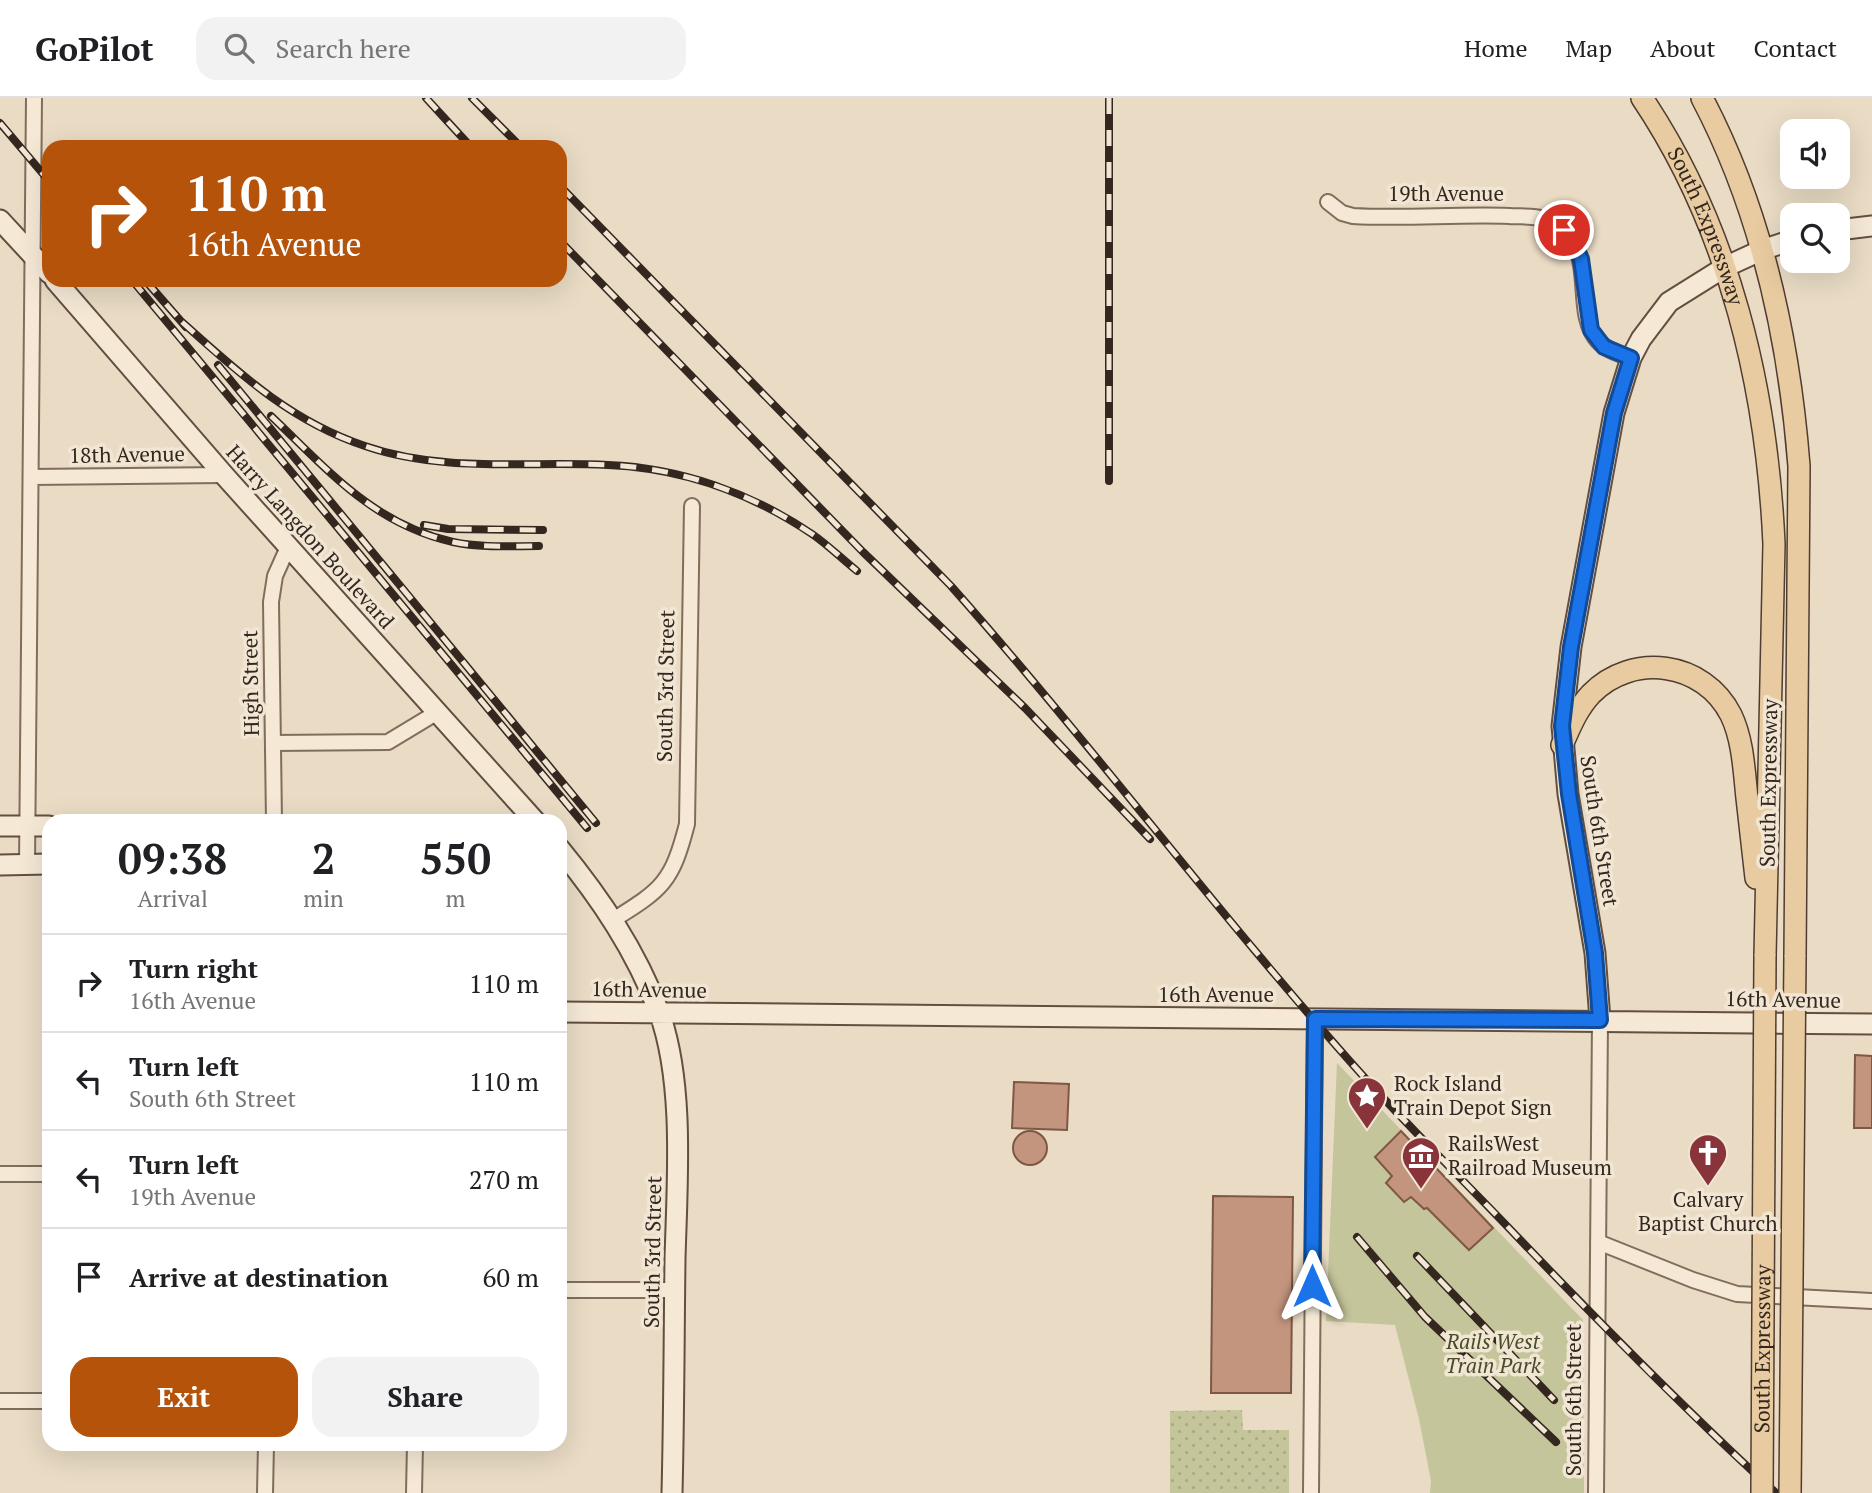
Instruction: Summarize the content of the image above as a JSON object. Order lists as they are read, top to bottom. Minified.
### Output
{"streets":{"main road":["South Expressway"],"street":["19th Avenue","18th Avenue","Harry Langdon Boulevard","High Street","South 3rd Street","South 6th Street","16th Avenue"]},"crossings":[["19th Avenue","South 6th Street"],["South Expressway","South 6th Street"],["18th Avenue","Harry Langdon Boulevard"],["Harry Langdon Boulevard","High Street"],["South 3rd Street","16th Avenue"],["South 6th Street","16th Avenue"]],"parks":["Rails West Train Park"],"places":{"place":["Rock Island Train Depot Sign"],"church":["Calvary Baptist Church"],"museum":["RailsWest Railroad Museum"]},"page":{"header":"GoPilot","search":"Search here","nav":["Home","Map","About","Contact"],"turn":["110 m","16th Avenue"],"eta":["09:38","Arrival","2","min","550","m"],"list":[{"name":"Turn right","note":"16th Avenue","value":"110 m"},{"name":"Turn left","note":"South 6th Street","value":"110 m"},{"name":"Turn left","note":"19th Avenue","value":"270 m"},{"name":"Arrive at destination","value":"60 m"}],"buttons":["Exit","Share"]}}
